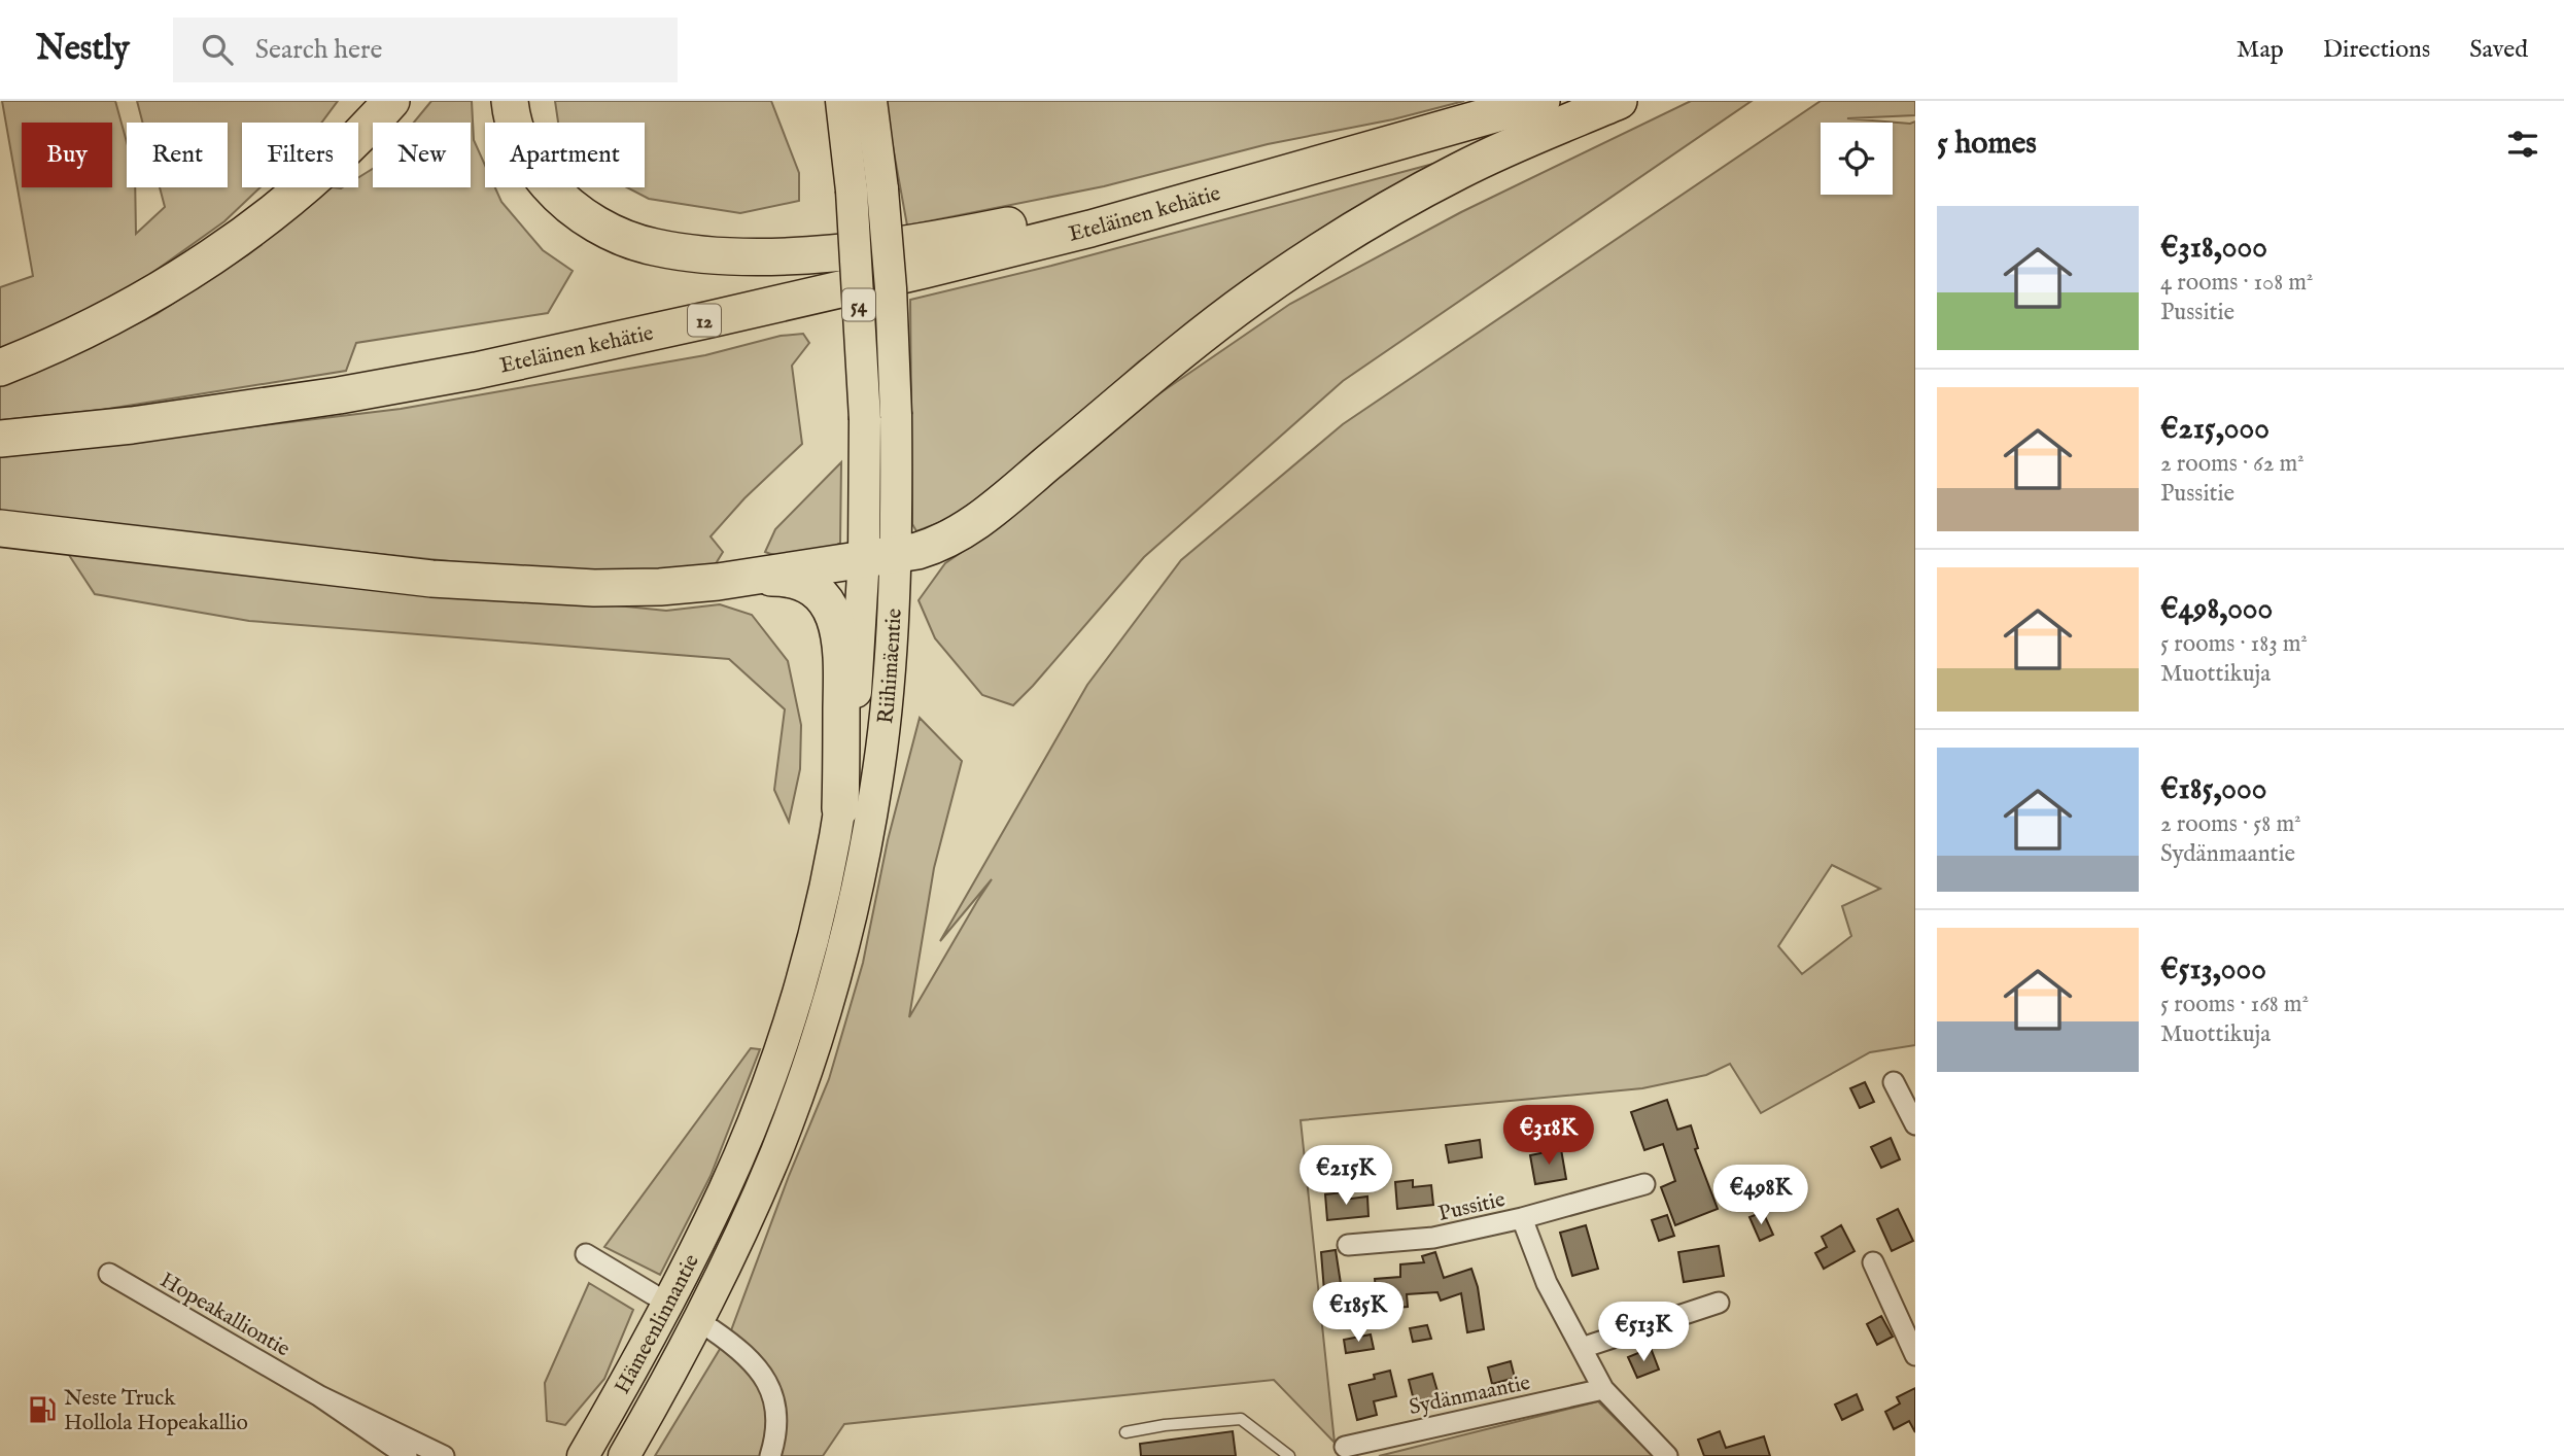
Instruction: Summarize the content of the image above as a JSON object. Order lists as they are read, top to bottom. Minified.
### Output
{"streets":{"highway":["Eteläinen kehätie","12"],"main road":["54","Riihimäentie","Hämeenlinnantie"],"street":["Pussitie","Hopeakalliontie","Sydänmaantie"]},"crossings":[["Eteläinen kehätie","12"],["Riihimäentie","Hämeenlinnantie"]],"places":{"fuel station":["Neste Truck Hollola Hopeakallio"]},"page":{"header":"Nestly","search":"Search here","nav":["Map","Directions","Saved"],"heading":"5 homes","chip":["Buy","Rent","Filters","New","Apartment"],"list":[{"name":"€318,000","note":"4 rooms · 108 m² · Pussitie"},{"name":"€215,000","note":"2 rooms · 62 m² · Pussitie"},{"name":"€498,000","note":"5 rooms · 183 m² · Muottikuja"},{"name":"€185,000","note":"2 rooms · 58 m² · Sydänmaantie"},{"name":"€513,000","note":"5 rooms · 168 m² · Muottikuja"}],"price":["€318K","€215K","€498K","€185K","€513K"]}}
